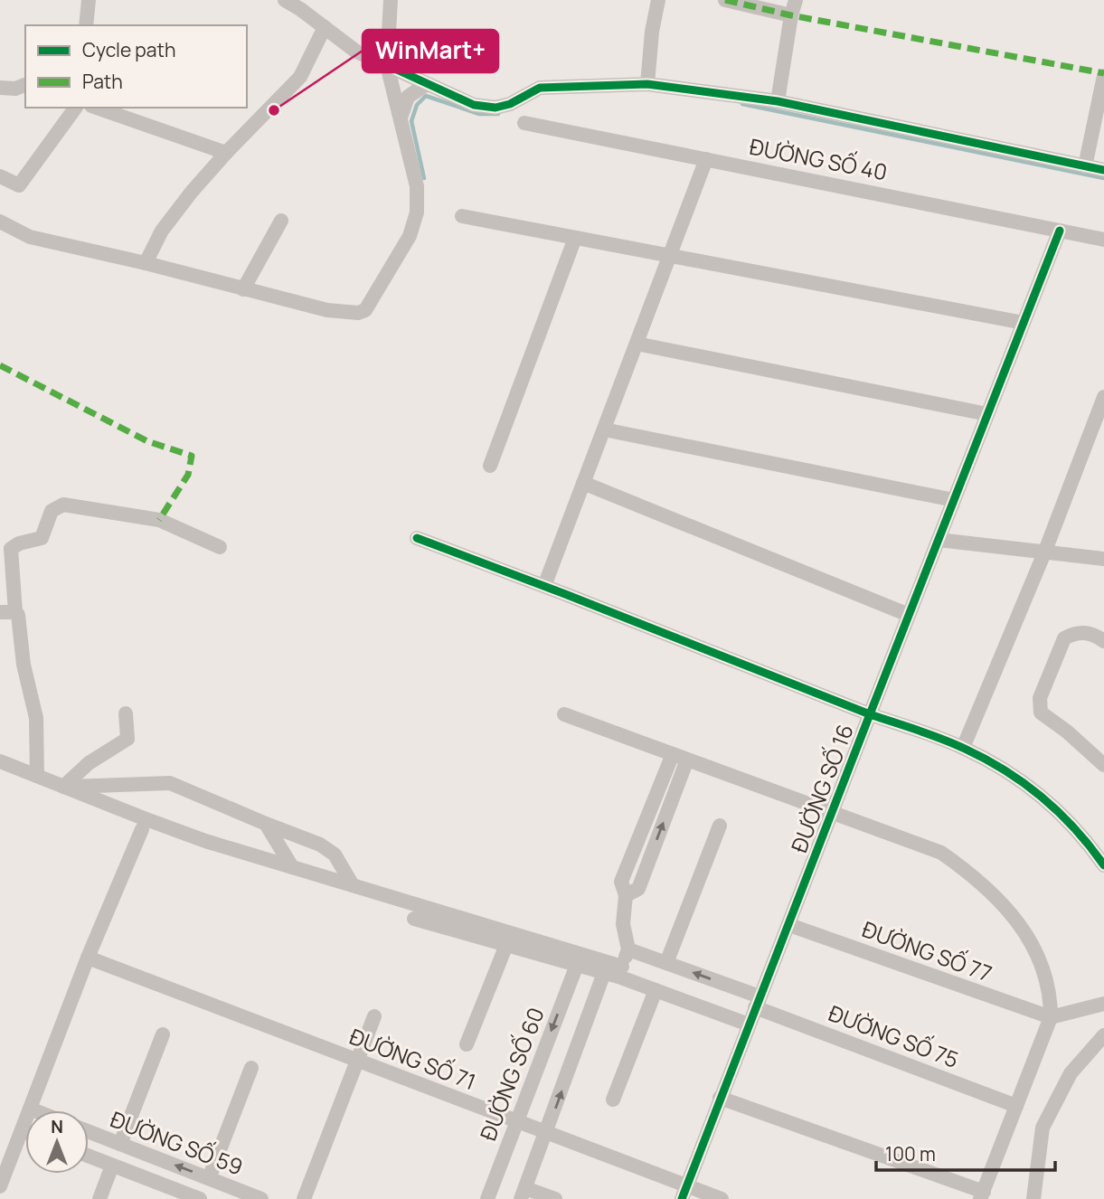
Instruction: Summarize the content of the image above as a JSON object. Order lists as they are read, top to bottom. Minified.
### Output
{"streets":{"street":["ĐƯỜNG SỐ 40","ĐƯỜNG SỐ 16","ĐƯỜNG SỐ 77","ĐƯỜNG SỐ 75","ĐƯỜNG SỐ 71","ĐƯỜNG SỐ 60","ĐƯỜNG SỐ 59"]},"crossings":[["ĐƯỜNG SỐ 16","ĐƯỜNG SỐ 77"],["ĐƯỜNG SỐ 16","ĐƯỜNG SỐ 75"],["ĐƯỜNG SỐ 16","ĐƯỜNG SỐ 71"],["ĐƯỜNG SỐ 71","ĐƯỜNG SỐ 60"]],"places":["WinMart+"],"legend":["Cycle path","Path"],"scale_bar":"100 m","north":"top"}
